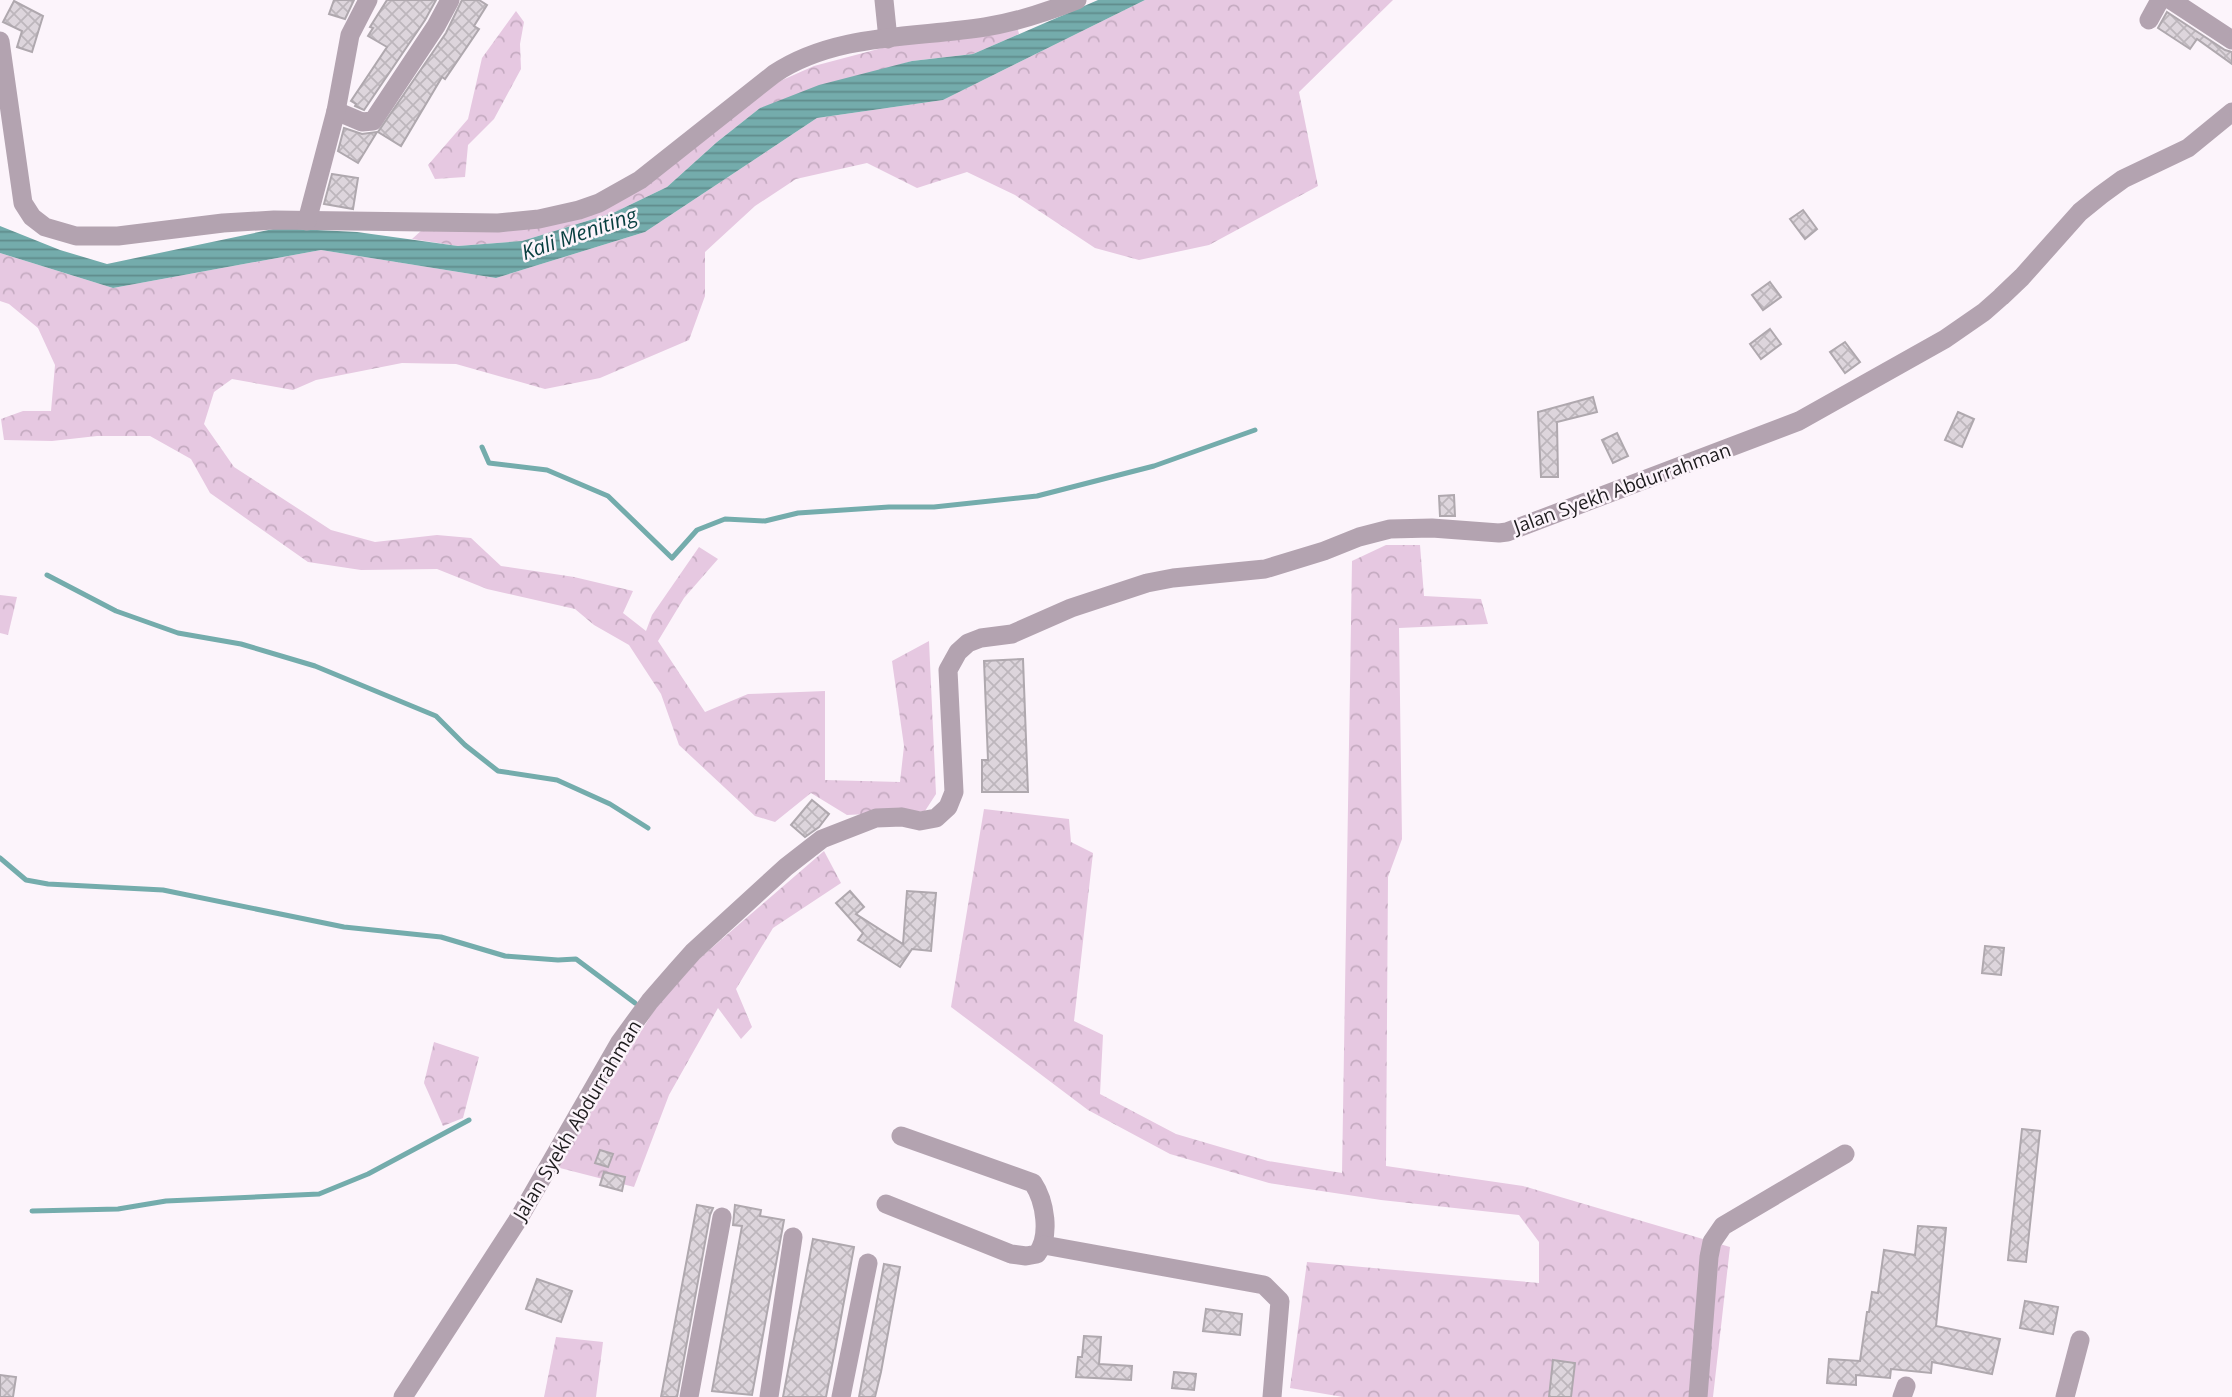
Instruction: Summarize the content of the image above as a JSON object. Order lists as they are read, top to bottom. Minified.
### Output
{"streets":{"street":["Jalan Syekh Abdurrahman"]},"water":["Kali Meniting"]}
